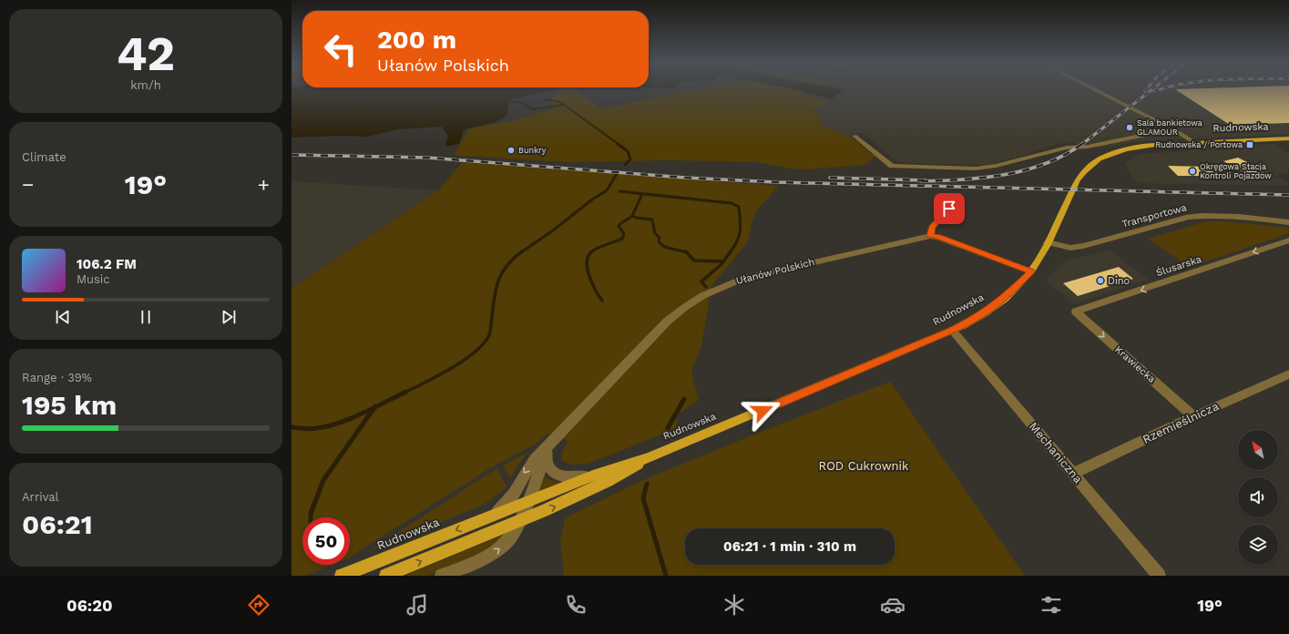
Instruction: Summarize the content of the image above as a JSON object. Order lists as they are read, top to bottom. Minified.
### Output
{"streets":{"main road":["Rudnowska"],"street":["Transportowa","Ślusarska","Ułanów Polskich","Krawiecka","Rzemieślnicza","Mechaniczna"]},"crossings":[["Rudnowska","Transportowa"],["Rudnowska","Ułanów Polskich"],["Rudnowska","Mechaniczna"],["Ślusarska","Krawiecka"],["Krawiecka","Rzemieślnicza"],["Rzemieślnicza","Mechaniczna"]],"one_way":["Ślusarska","Krawiecka"],"parks":["ROD Cukrownik"],"places":{"other":["Sala bankietowa GLAMOUR","Bunkry","Okręgowa Stacja Kontroli Pojazdów","Dino"],"transit":["Rudnowska / Portowa"]},"north":"top left","page":{"tile":[["42","km/h"],"Climate",["Range · 39%","195 km"],["Arrival","06:21"]],"turn":["200 m","Ułanów Polskich"],"heat":["−","19°","+"],"song":["106.2 FM","Music"],"limit":"50","trip":"06:21 · 1 min · 310 m","tabs":["06:20","19°"]}}
